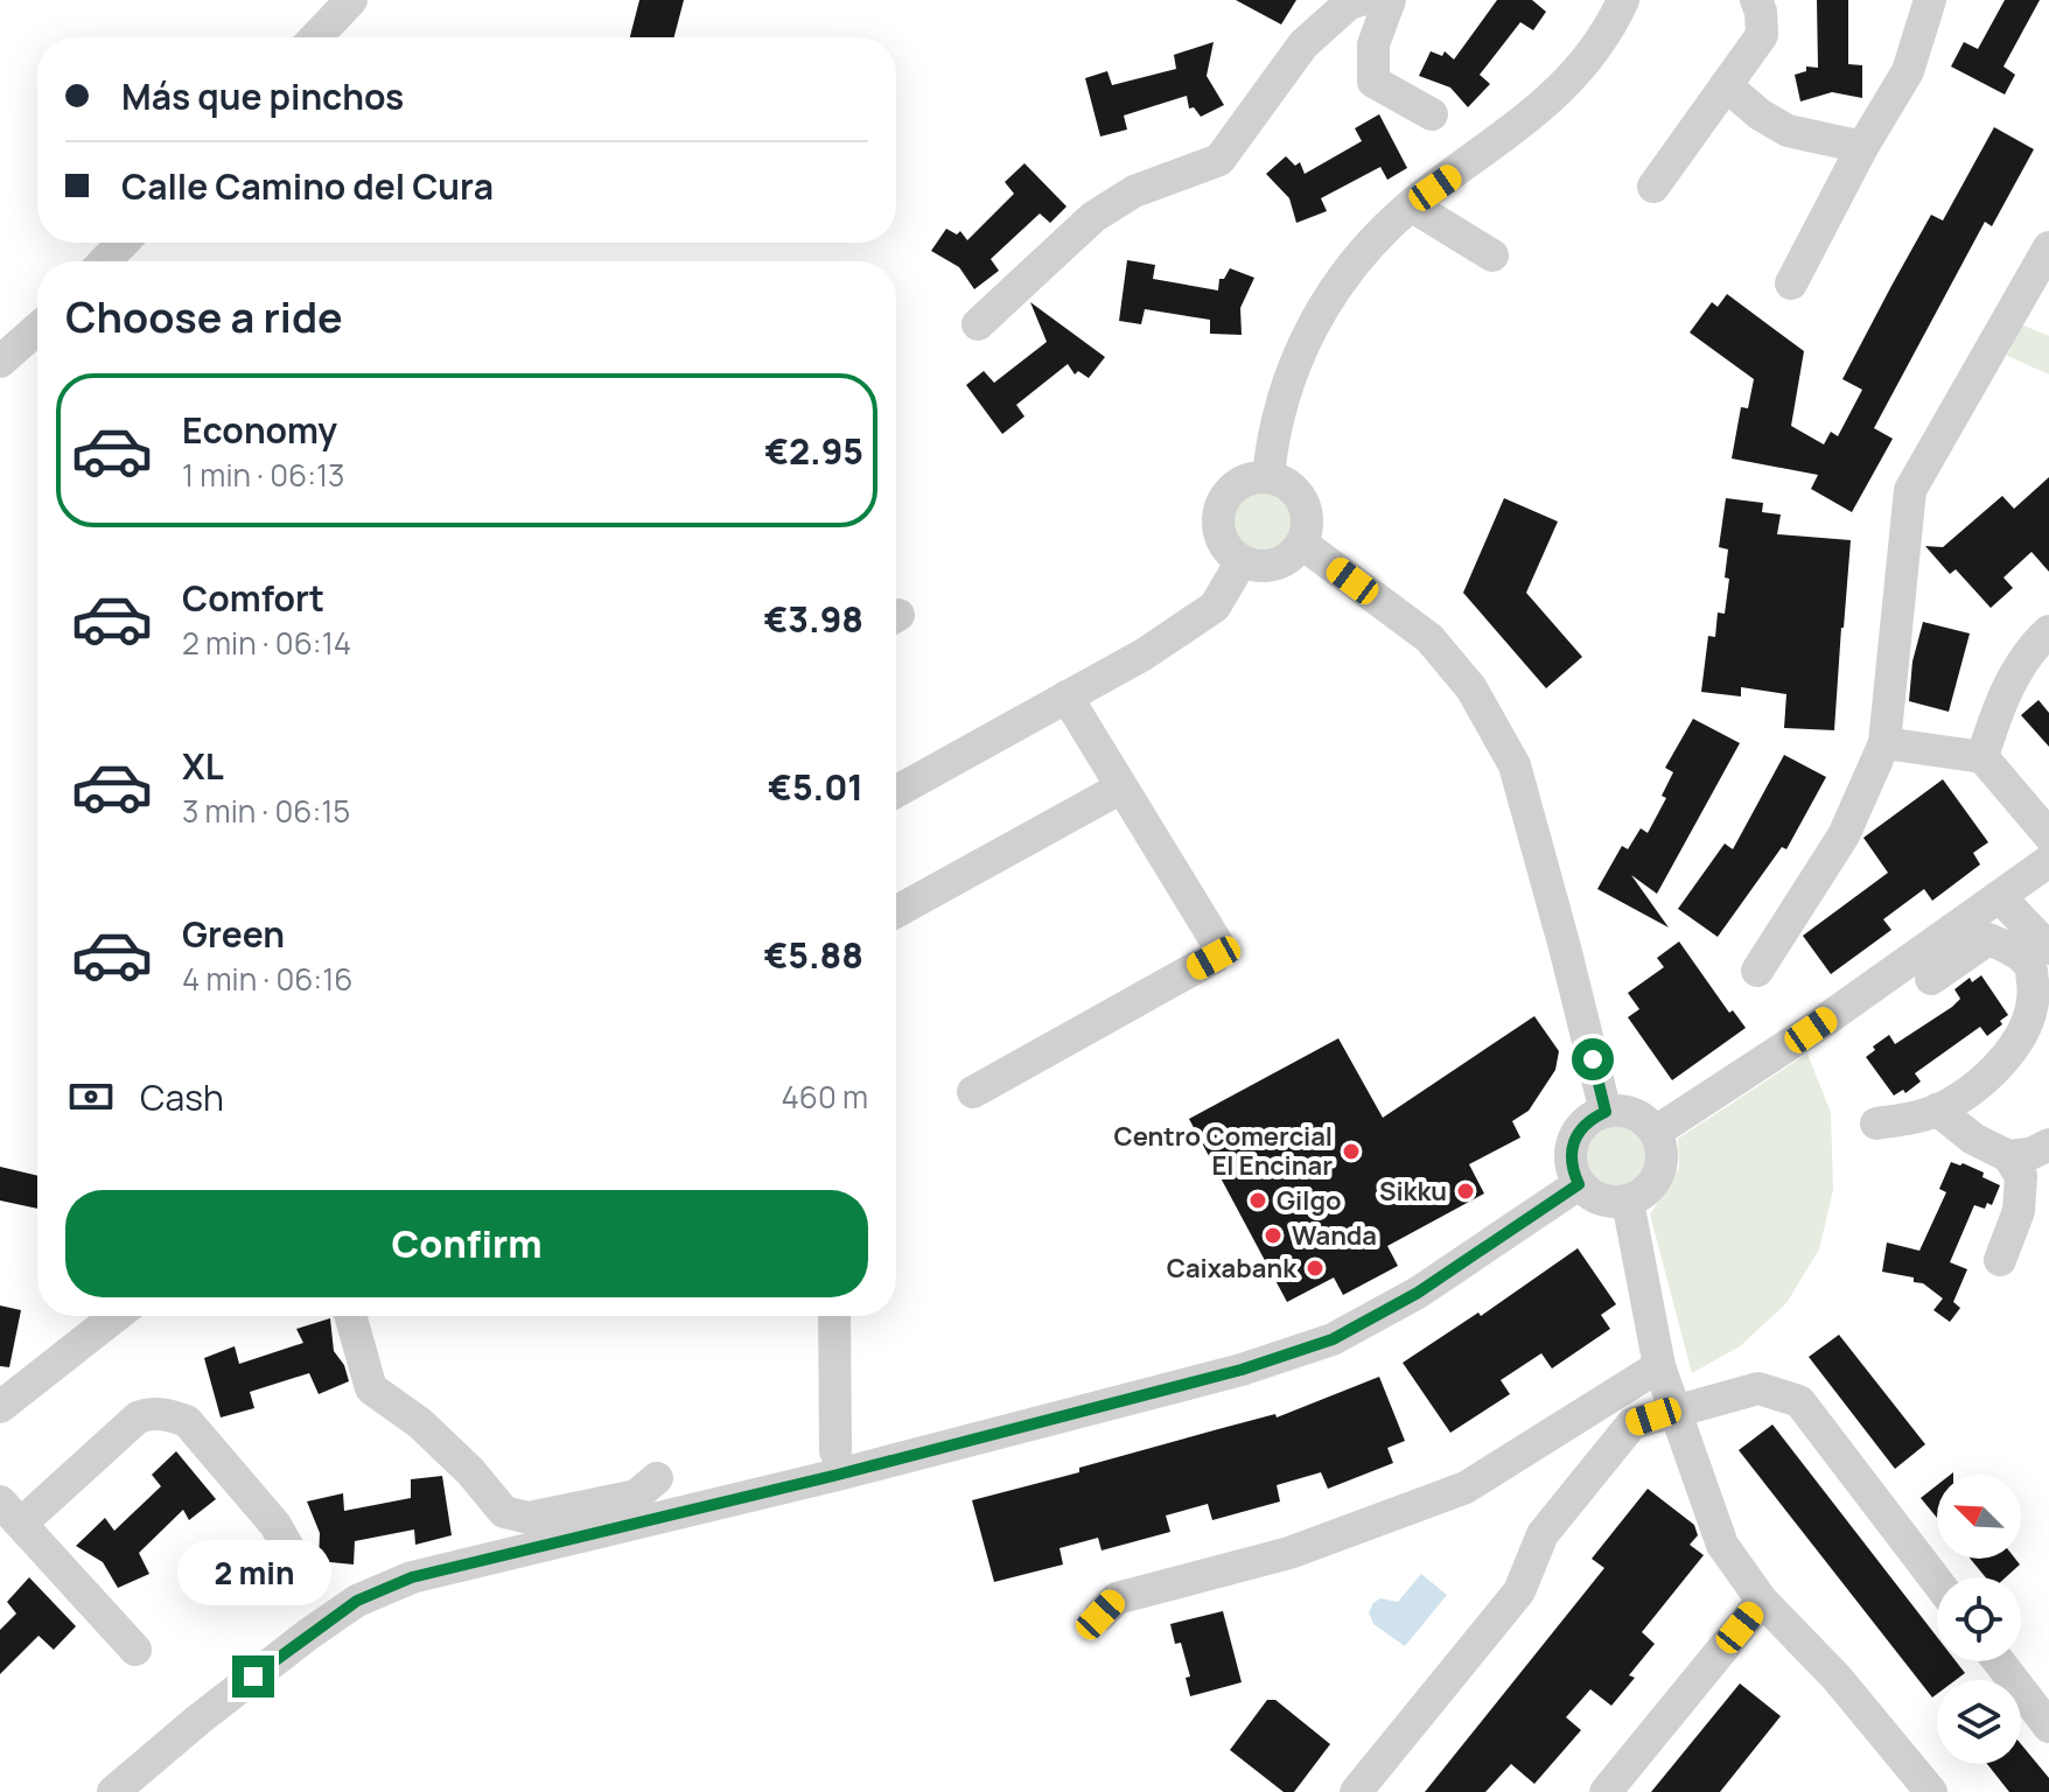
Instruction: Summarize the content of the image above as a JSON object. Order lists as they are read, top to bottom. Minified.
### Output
{"places":["Centro Comercial El Encinar","Sikku","Gilgo","Wanda","Caixabank"],"north":"top left","page":{"banner":["Más que pinchos","Calle Camino del Cura"],"heading":"Choose a ride","list":[{"name":"Economy","note":"1 min · 06:13","value":"€2.95"},{"name":"Comfort","note":"2 min · 06:14","value":"€3.98"},{"name":"XL","note":"3 min · 06:15","value":"€5.01"},{"name":"Green","note":"4 min · 06:16","value":"€5.88"}],"pay":["Cash","460 m"],"buttons":"Confirm","bubble":"2 min"}}
